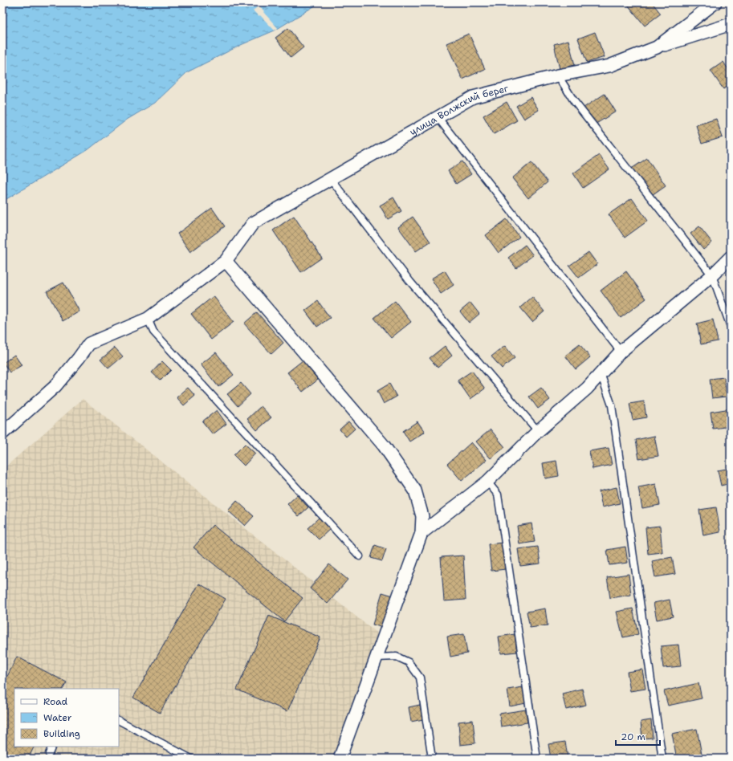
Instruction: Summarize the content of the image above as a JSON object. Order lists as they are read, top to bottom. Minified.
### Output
{"streets":{"street":["улица Волжский берег"]},"legend":["Road","Water","Building"],"scale_bar":"20 m"}
